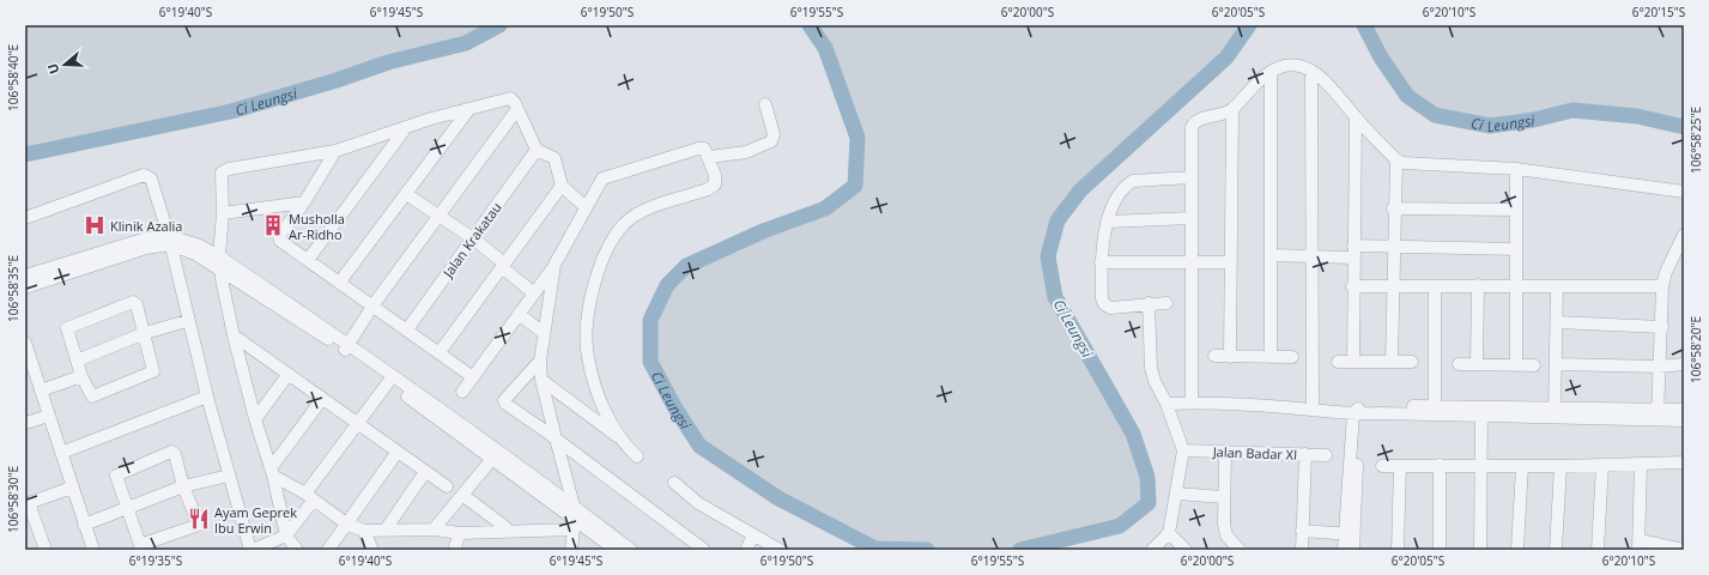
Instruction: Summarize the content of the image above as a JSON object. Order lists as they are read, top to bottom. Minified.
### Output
{"streets":{"street":["Jalan Krakatau","Jalan Badar XI"]},"water":["Ci Leungsi"],"places":{"hospital":["Klinik Azalia"],"building":["Musholla Ar-Ridho"],"restaurant":["Ayam Geprek Ibu Erwin"]},"north":"left","coordinates":["6°19'40\"S","6°19'45\"S","6°19'50\"S","6°19'55\"S","6°20'00\"S","6°20'05\"S","6°20'10\"S","6°20'15\"S","106°58'40\"E","106°58'25\"E","106°58'35\"E","106°58'20\"E","106°58'30\"E","6°19'35\"S"]}
